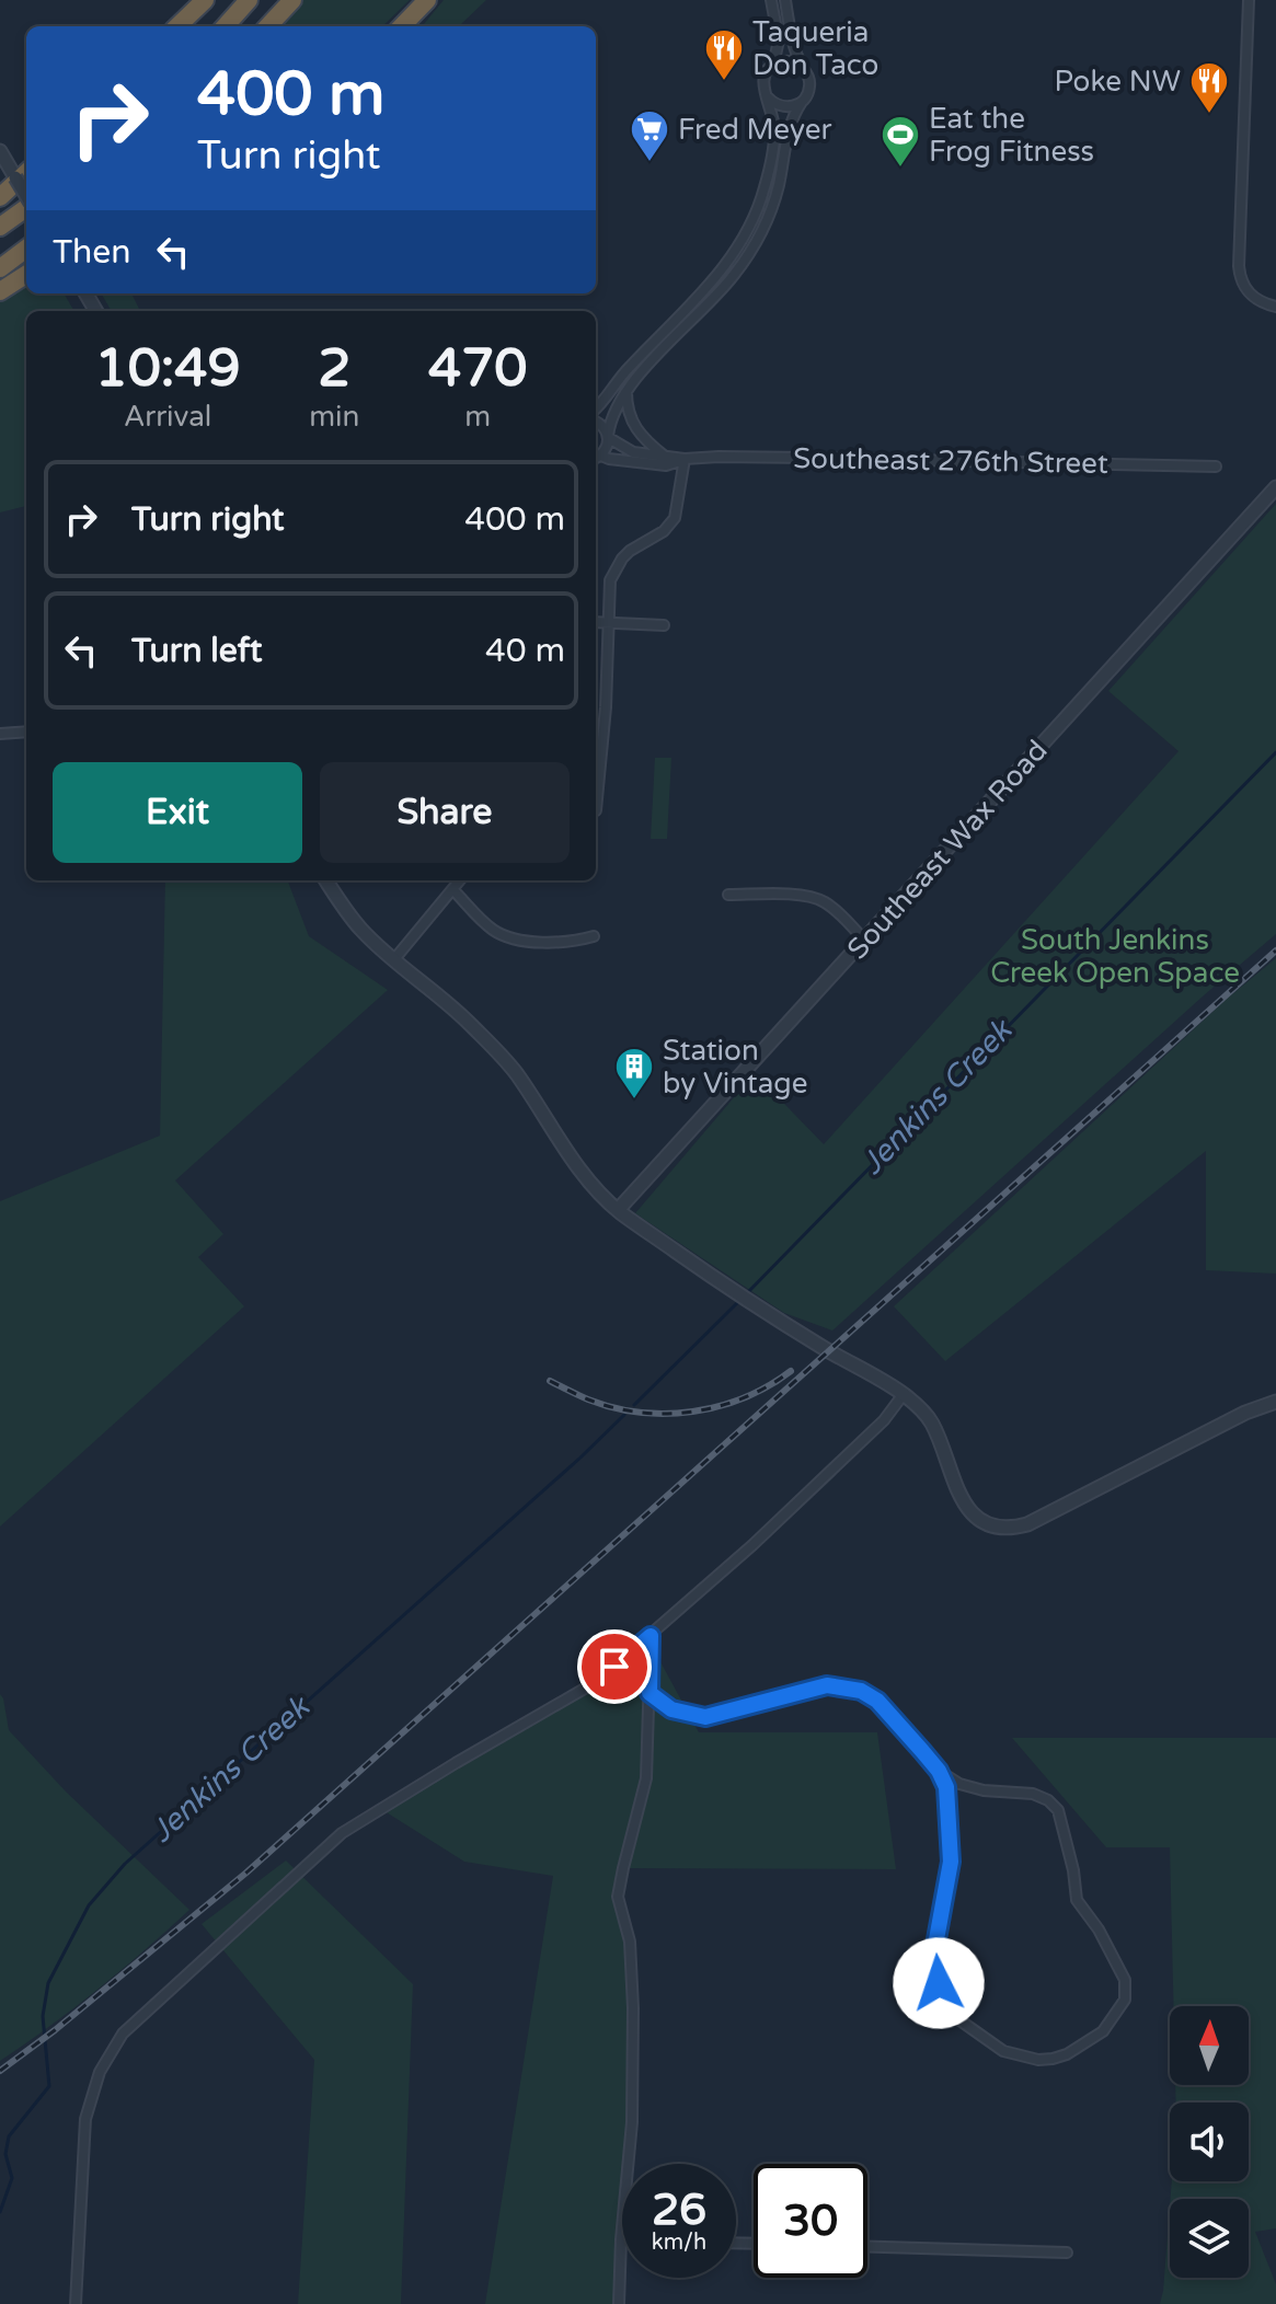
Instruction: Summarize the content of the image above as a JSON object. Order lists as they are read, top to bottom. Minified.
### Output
{"streets":{"street":["Southeast 276th Street","Southeast Wax Road"]},"water":["Jenkins Creek"],"parks":["South Jenkins Creek Open Space"],"places":{"restaurant":["Taqueria Don Taco","Poke NW"],"supermarket":["Fred Meyer"],"sports":["Eat the Frog Fitness"],"building":["Station by Vintage"]},"north":"top","page":{"turn":["400 m","Turn right"],"then":"Then","eta":["10:49","Arrival","2","min","470","m"],"list":[{"name":"Turn right","value":"400 m"},{"name":"Turn left","value":"40 m"}],"buttons":["Exit","Share"],"speed":"26 km/h","limit":"30"}}
